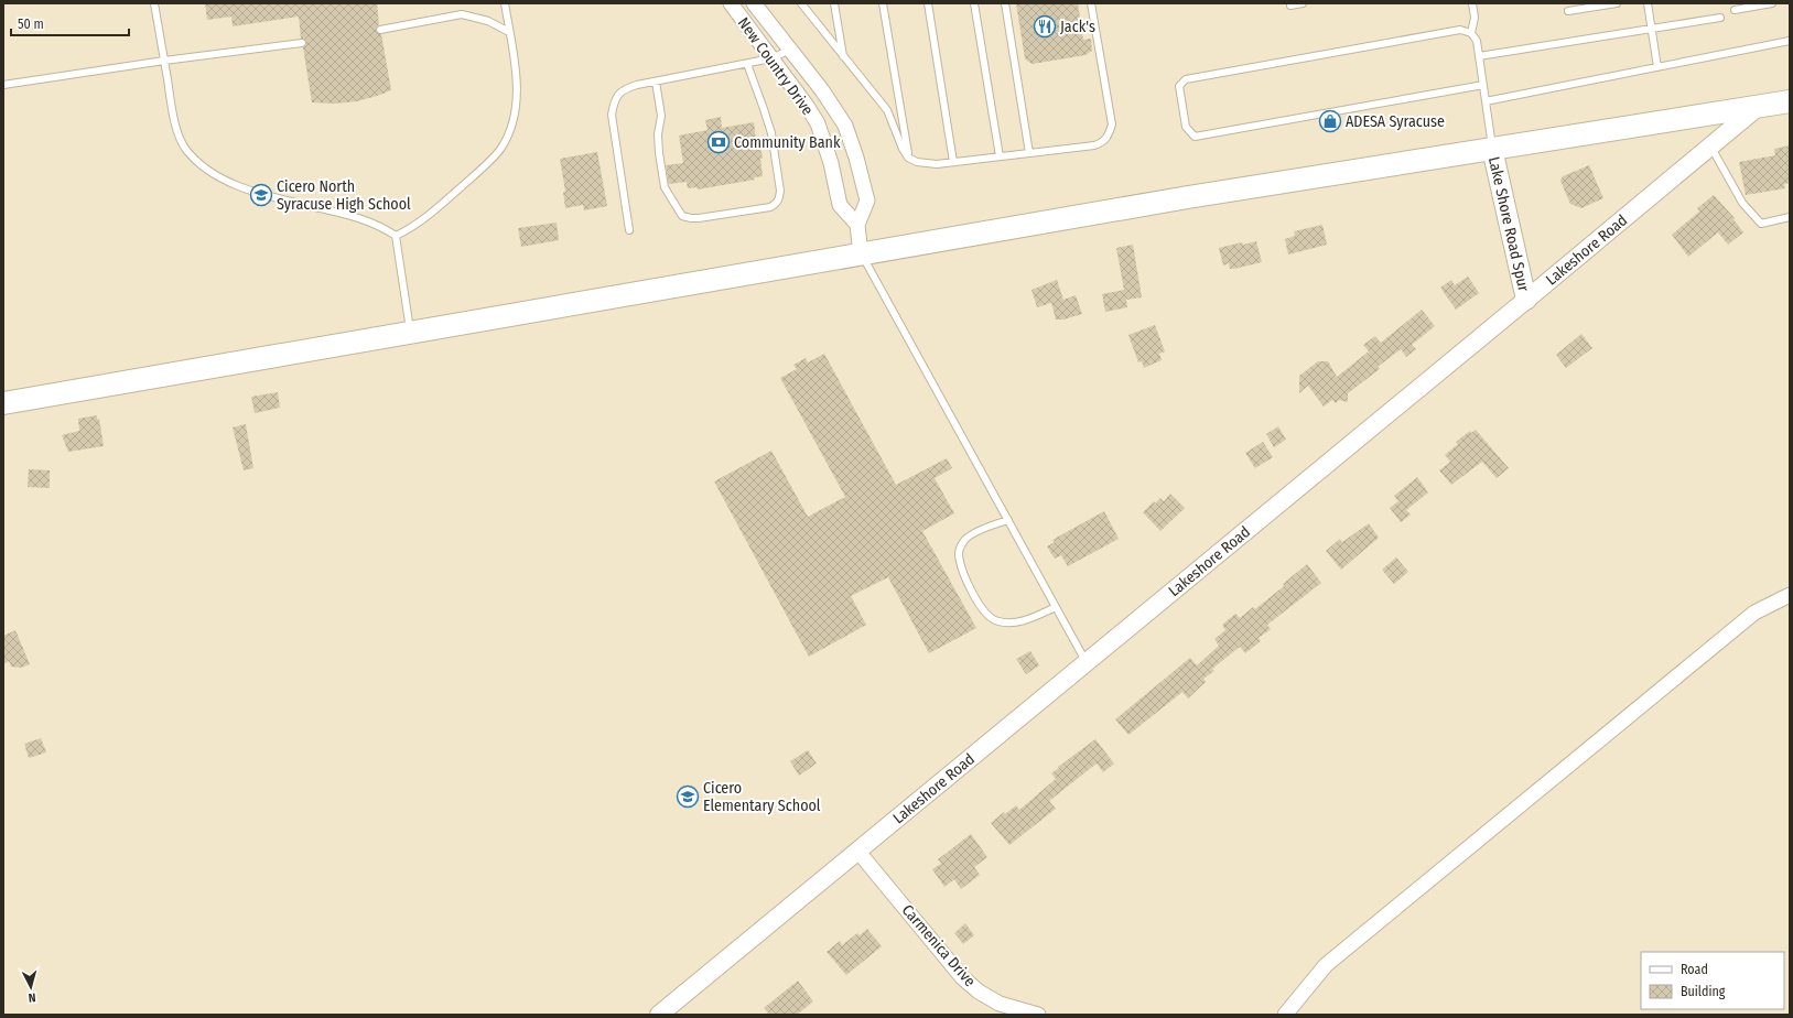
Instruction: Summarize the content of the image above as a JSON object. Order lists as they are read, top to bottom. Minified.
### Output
{"streets":{"main road":["Lake Shore Road Spur"],"street":["New Country Drive","Lakeshore Road","Carmenica Drive"]},"crossings":[["Lake Shore Road Spur","Lakeshore Road"],["Lakeshore Road","Carmenica Drive"]],"places":{"restaurant":["Jack's"],"shop":["ADESA Syracuse"],"bank":["Community Bank"],"school or university":["Cicero North Syracuse High School","Cicero Elementary School"]},"legend":["Road","Building"],"scale_bar":"50 m","north":"bottom"}
